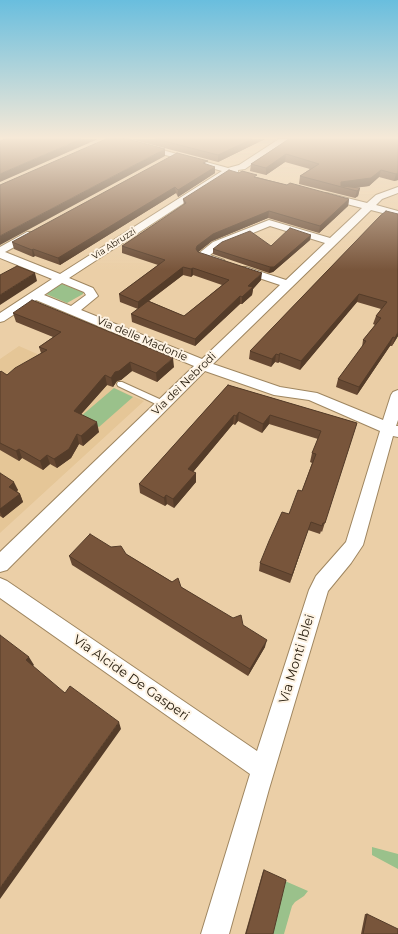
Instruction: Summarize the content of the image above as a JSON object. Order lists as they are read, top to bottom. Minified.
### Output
{"streets":{"street":["Via Abruzzi","Via delle Madonie","Via dei Nebrodi","Via Monti Iblei","Via Alcide De Gasperi"]},"crossings":[["Via Abruzzi","Via delle Madonie"],["Via delle Madonie","Via dei Nebrodi"],["Via delle Madonie","Via Monti Iblei"],["Via Monti Iblei","Via Alcide De Gasperi"]]}
